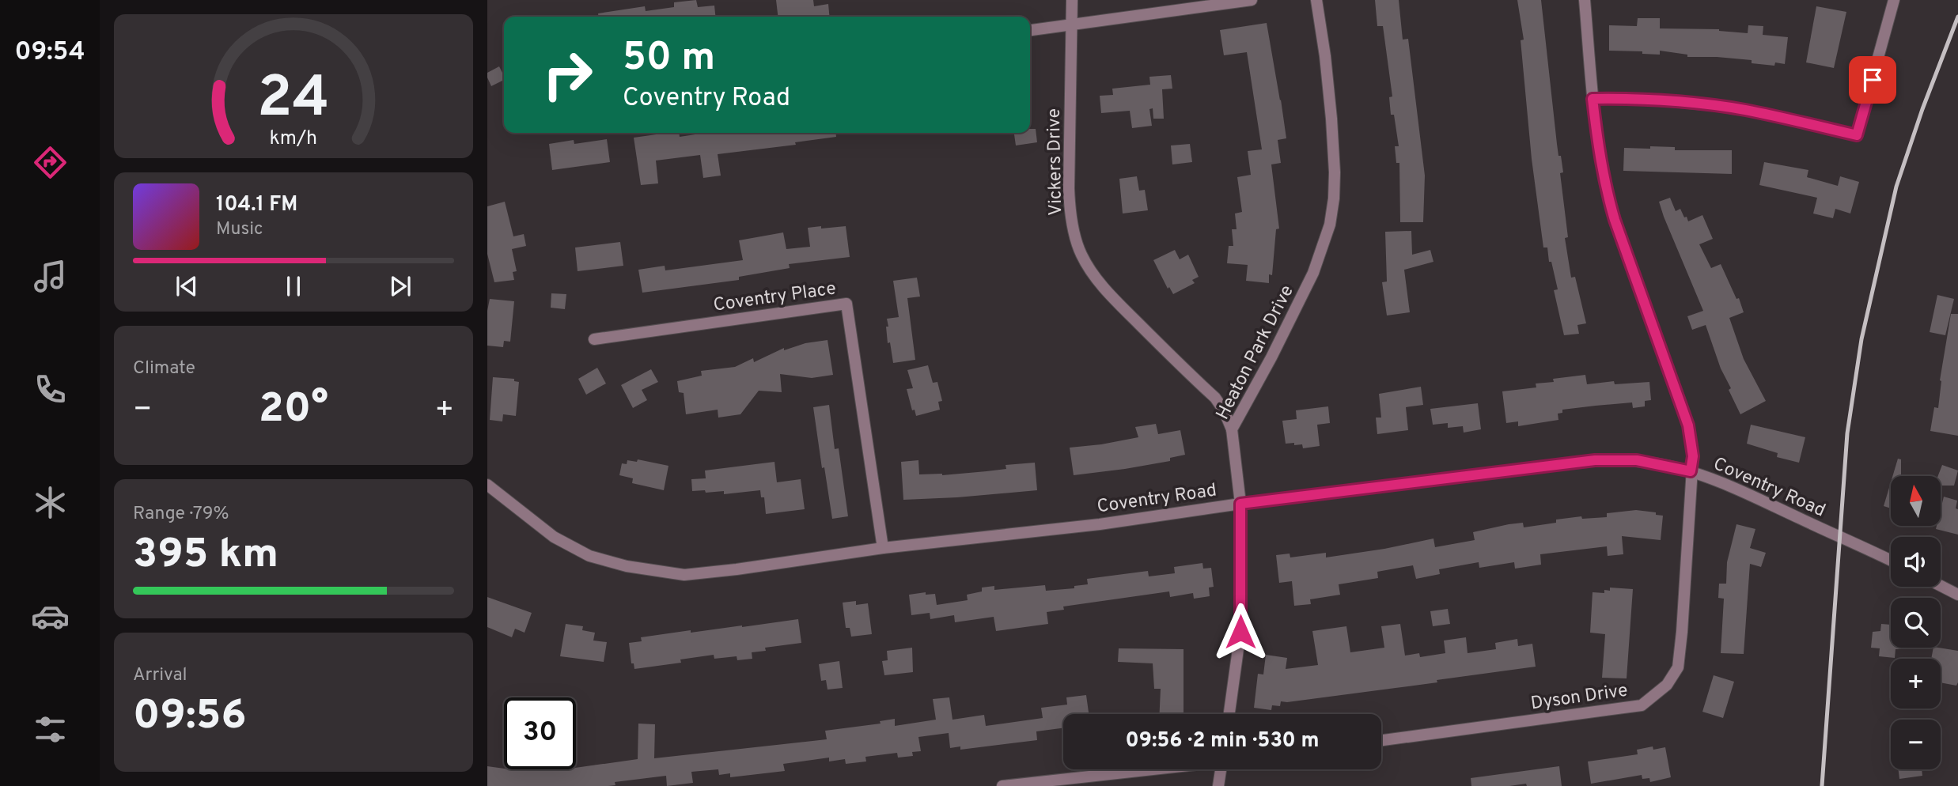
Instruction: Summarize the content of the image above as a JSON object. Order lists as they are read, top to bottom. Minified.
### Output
{"streets":{"street":["Vickers Drive","Coventry Place","Heaton Park Drive","Coventry Road","Dyson Drive"]},"crossings":[["Vickers Drive","Heaton Park Drive"],["Coventry Place","Coventry Road"],["Heaton Park Drive","Coventry Road"],["Coventry Road","Dyson Drive"]],"north":"top","page":{"tabs":"09:54","turn":["50 m","Coventry Road"],"song":["104.1 FM","Music"],"tile":["Climate",["Range · 79%","395 km"],["Arrival","09:56"]],"heat":["−","20°","+"],"map_buttons":["+","−"],"limit":"30","trip":"09:56 · 2 min · 530 m","gauge":["24","km/h"]}}
